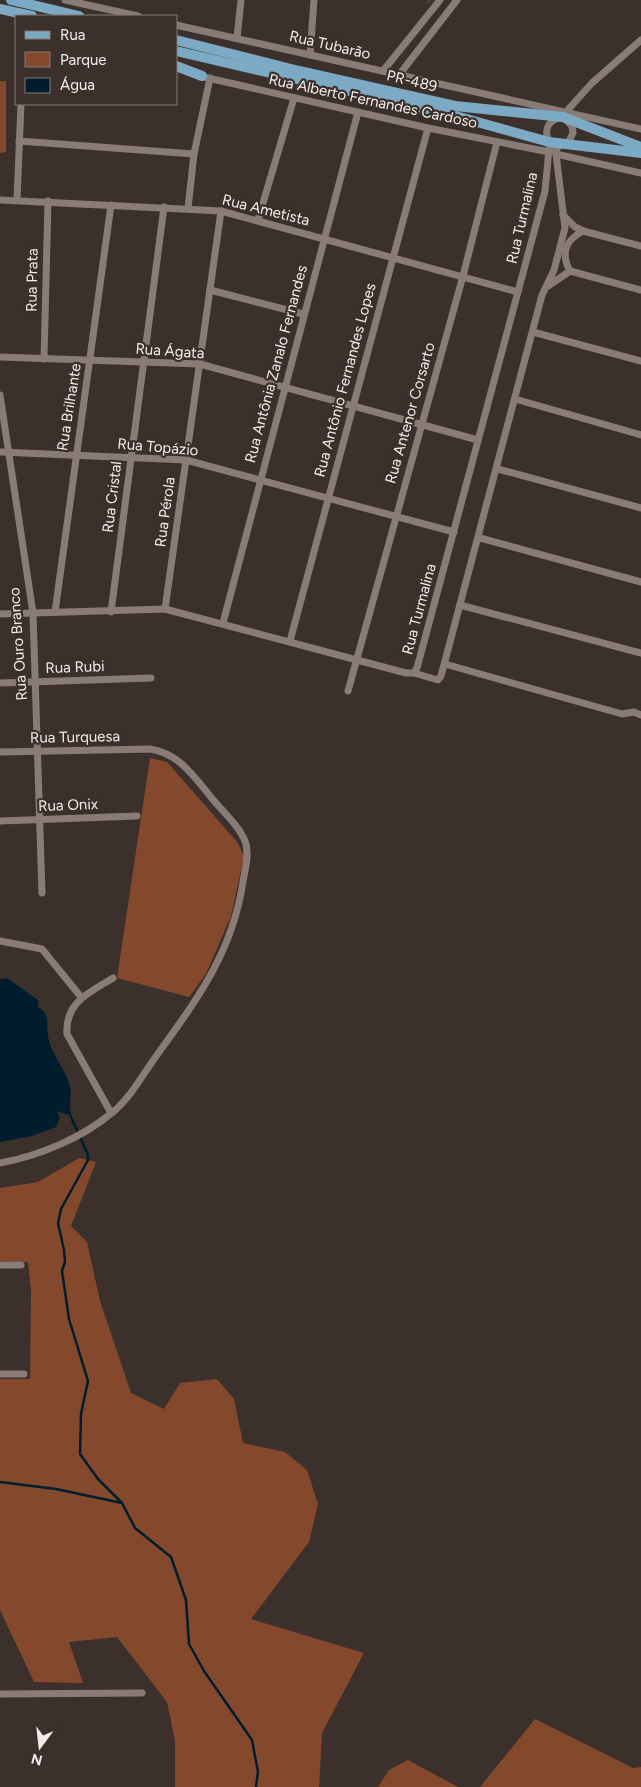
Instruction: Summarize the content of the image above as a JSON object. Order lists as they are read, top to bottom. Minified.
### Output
{"streets":{"main road":["PR-489"],"street":["Rua Tubarão","Rua Alberto Fernandes Cardoso","Rua Ametista","Rua Turmalina","Rua Prata","Rua Ágata","Rua Antônia Zanalo Fernandes","Rua Antônio Fernandes Lopes","Rua Brilhante","Rua Antenor Corsarto","Rua Topázio","Rua Cristal","Rua Pérola","Rua Ouro Branco","Rua Rubi","Rua Turquesa","Rua Onix"]},"crossings":[["Rua Tubarão","PR-489"],["Rua Tubarão","Rua Alberto Fernandes Cardoso"],["Rua Tubarão","Rua Turmalina"],["PR-489","Rua Alberto Fernandes Cardoso"],["PR-489","Rua Turmalina"],["Rua Alberto Fernandes Cardoso","Rua Turmalina"],["Rua Alberto Fernandes Cardoso","Rua Antônia Zanalo Fernandes"],["Rua Alberto Fernandes Cardoso","Rua Antônio Fernandes Lopes"],["Rua Alberto Fernandes Cardoso","Rua Antenor Corsarto"],["Rua Ametista","Rua Turmalina"],["Rua Ametista","Rua Prata"],["Rua Ametista","Rua Antônia Zanalo Fernandes"],["Rua Ametista","Rua Antônio Fernandes Lopes"],["Rua Ametista","Rua Brilhante"],["Rua Ametista","Rua Antenor Corsarto"],["Rua Ametista","Rua Cristal"],["Rua Ametista","Rua Pérola"],["Rua Turmalina","Rua Ágata"],["Rua Turmalina","Rua Antônia Zanalo Fernandes"],["Rua Turmalina","Rua Antônio Fernandes Lopes"],["Rua Turmalina","Rua Brilhante"],["Rua Turmalina","Rua Antenor Corsarto"],["Rua Turmalina","Rua Topázio"],["Rua Turmalina","Rua Cristal"],["Rua Turmalina","Rua Pérola"],["Rua Turmalina","Rua Ouro Branco"],["Rua Prata","Rua Ágata"],["Rua Ágata","Rua Antônia Zanalo Fernandes"],["Rua Ágata","Rua Antônio Fernandes Lopes"],["Rua Ágata","Rua Brilhante"],["Rua Ágata","Rua Antenor Corsarto"],["Rua Ágata","Rua Cristal"],["Rua Ágata","Rua Pérola"],["Rua Antônia Zanalo Fernandes","Rua Topázio"],["Rua Antônio Fernandes Lopes","Rua Topázio"],["Rua Brilhante","Rua Topázio"],["Rua Antenor Corsarto","Rua Topázio"],["Rua Topázio","Rua Cristal"],["Rua Topázio","Rua Pérola"],["Rua Topázio","Rua Ouro Branco"],["Rua Ouro Branco","Rua Rubi"],["Rua Ouro Branco","Rua Turquesa"],["Rua Ouro Branco","Rua Onix"]],"legend":["Rua","Parque","Água"],"north":"bottom"}
